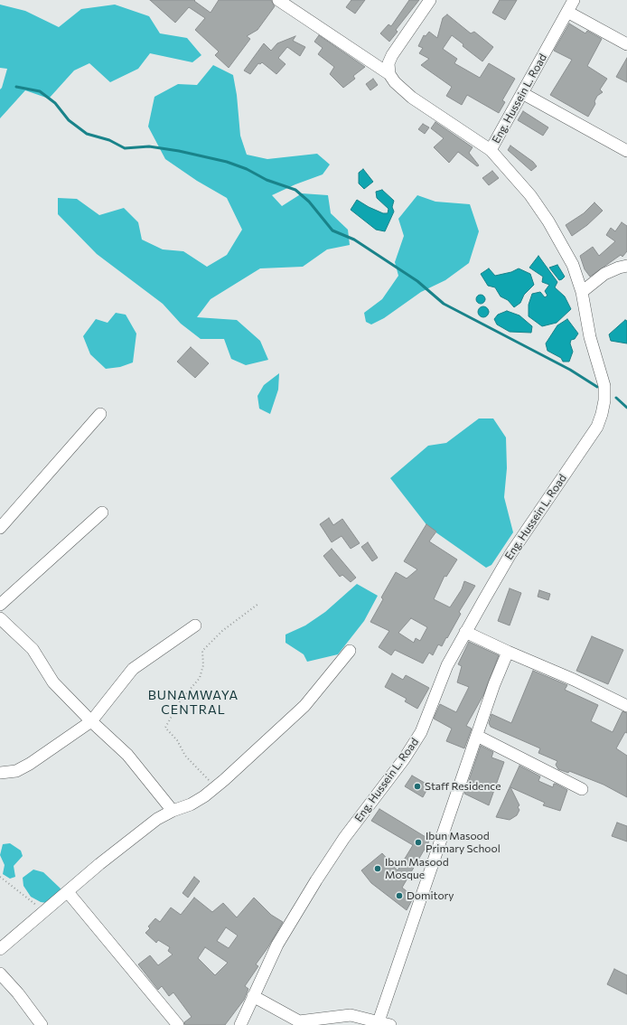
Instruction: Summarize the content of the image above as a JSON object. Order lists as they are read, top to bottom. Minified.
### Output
{"streets":{"street":["Eng. Hussein L. Road"]},"districts":["BUNAMWAYA CENTRAL"],"places":["Staff Residence","Ibun Masood Primary School","Ibun Masood Mosque","Domitory"]}
